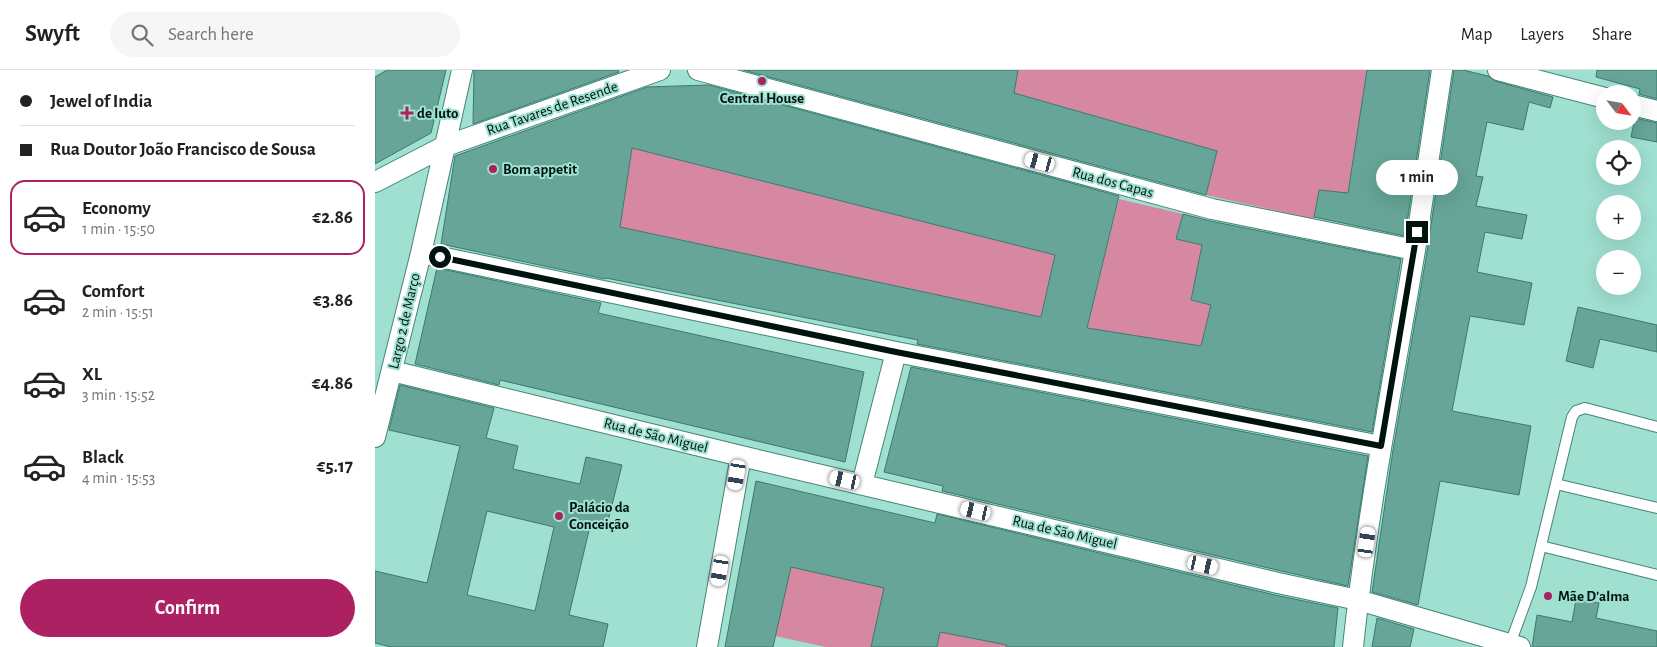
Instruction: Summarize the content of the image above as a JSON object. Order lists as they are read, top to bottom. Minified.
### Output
{"streets":{"street":["Rua Tavares de Resende","Rua dos Capas","Largo 2 de Março","Rua de São Miguel"]},"crossings":[["Rua Tavares de Resende","Largo 2 de Março"],["Largo 2 de Março","Rua de São Miguel"]],"places":{"other":["Central House","Bom appetit","Palácio da Conceição","Mãe D’alma"],"health":["de luto"]},"north":"bottom right","page":{"header":"Swyft","search":"Search here","nav":["Map","Layers","Share"],"banner":["Jewel of India","Rua Doutor João Francisco de Sousa"],"map_buttons":["+","−"],"bubble":"1 min","list":[{"name":"Economy","note":"1 min · 15:50","value":"€2.86"},{"name":"Comfort","note":"2 min · 15:51","value":"€3.86"},{"name":"XL","note":"3 min · 15:52","value":"€4.86"},{"name":"Black","note":"4 min · 15:53","value":"€5.17"}],"buttons":"Confirm"}}
